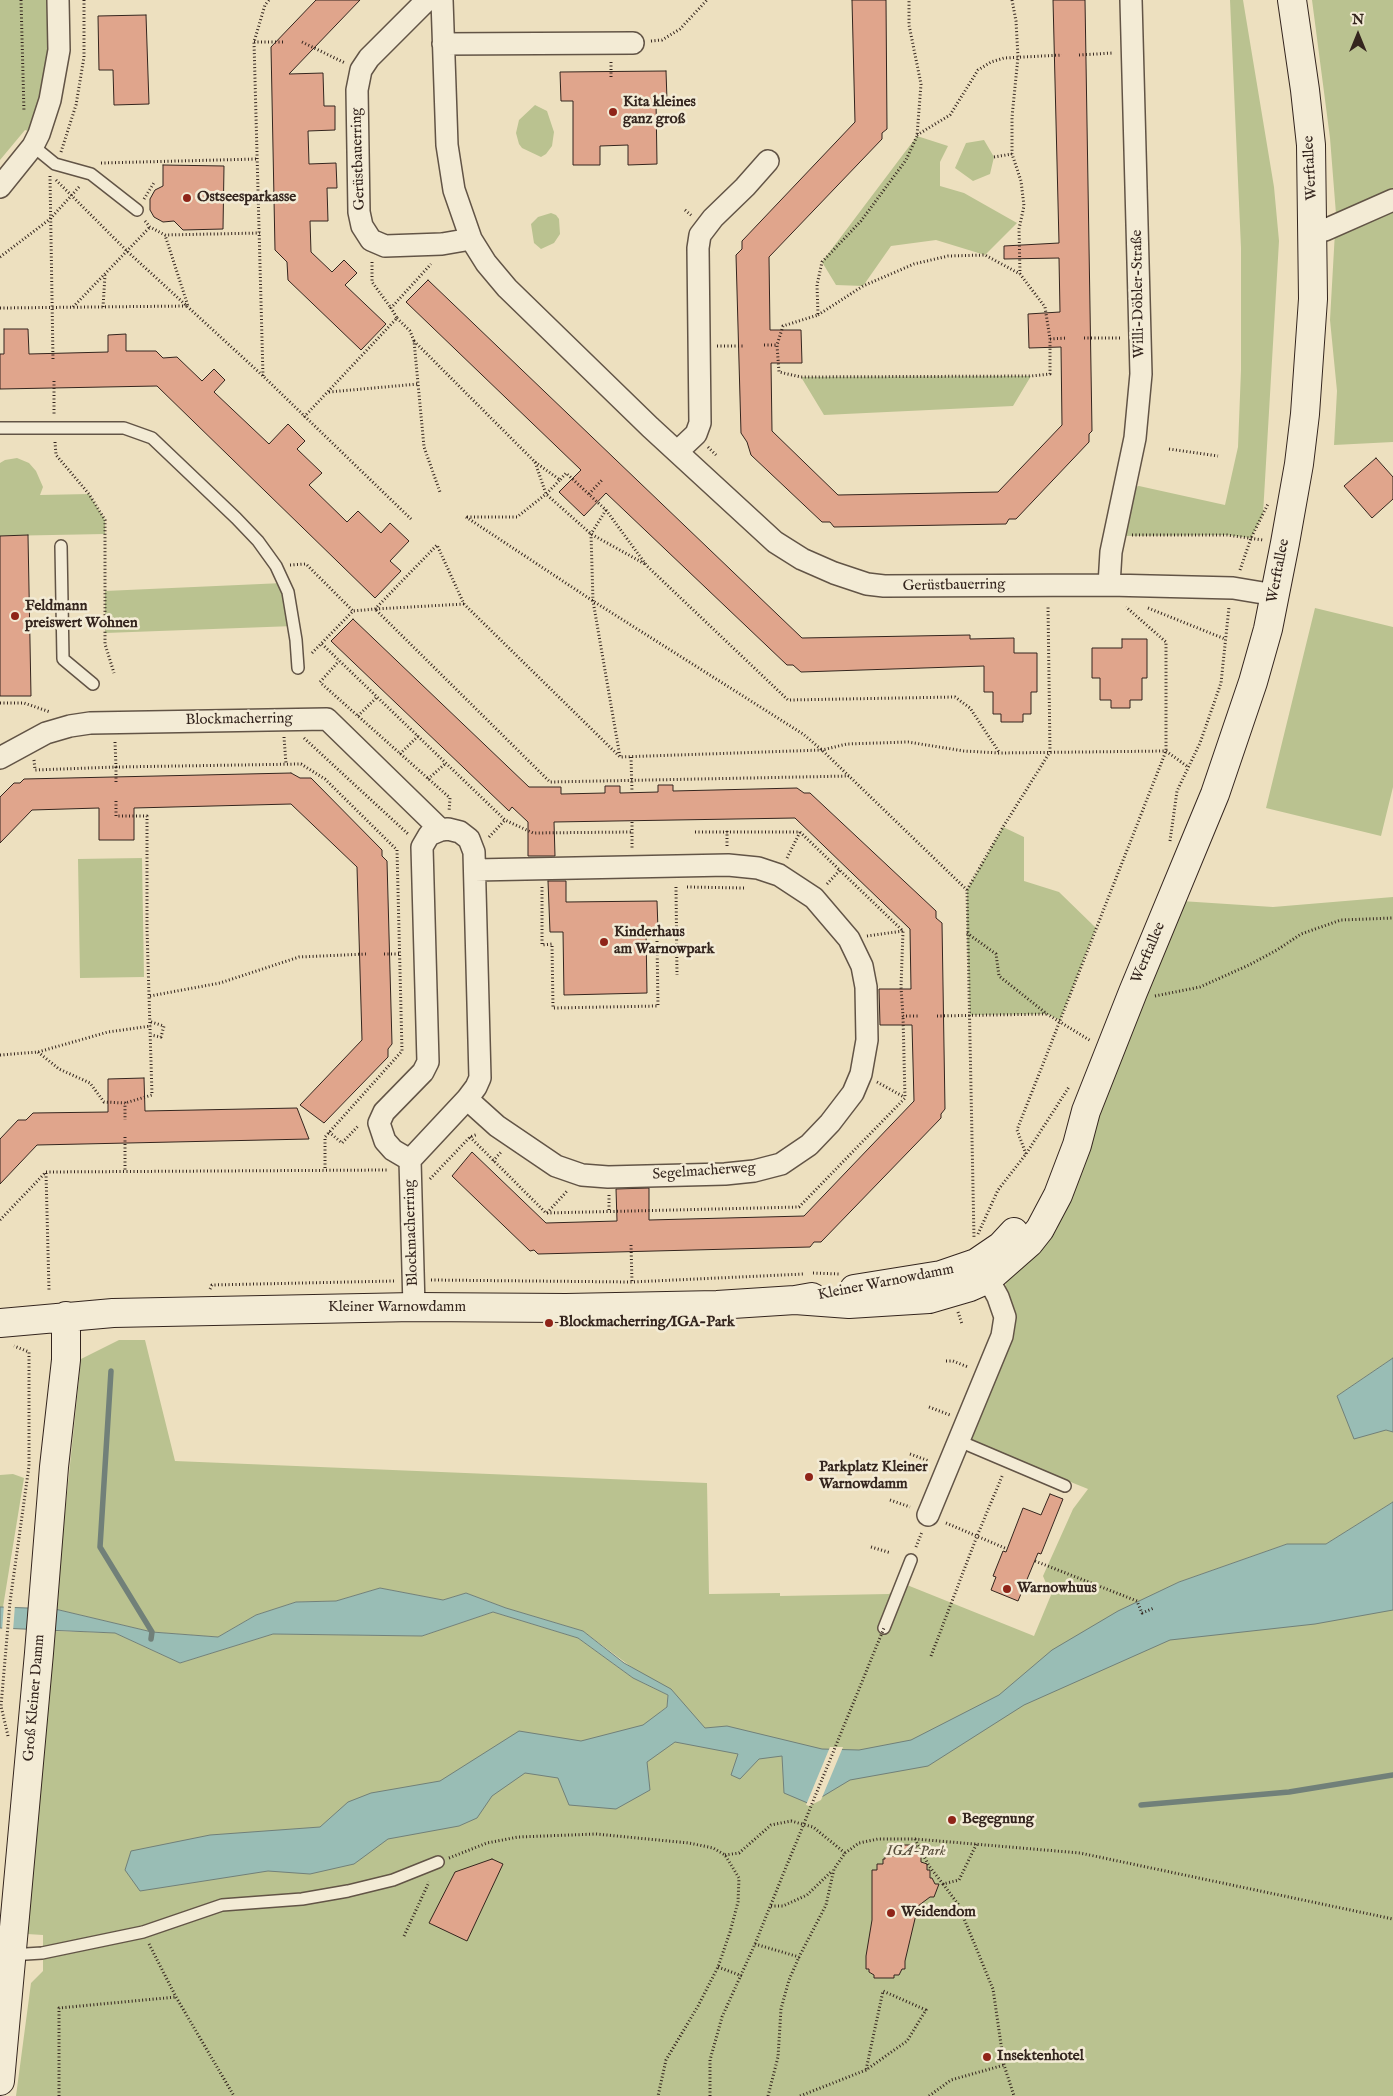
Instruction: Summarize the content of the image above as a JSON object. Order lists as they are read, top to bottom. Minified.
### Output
{"streets":{"street":["Gerüstbauerring","Werftallee","Willi-Döbler-Straße","Blockmacherring","Segelmacherweg","Kleiner Warnowdamm","Groß Kleiner Damm"]},"crossings":[["Gerüstbauerring","Werftallee"],["Gerüstbauerring","Willi-Döbler-Straße"],["Werftallee","Kleiner Warnowdamm"],["Blockmacherring","Segelmacherweg"],["Blockmacherring","Kleiner Warnowdamm"],["Kleiner Warnowdamm","Groß Kleiner Damm"]],"parks":["IGA-Park"],"places":["Kita kleines ganz groß","Ostseesparkasse","Feldmann preiswert Wohnen","Kinderhaus am Warnowpark","Blockmacherring/IGA-Park","Parkplatz Kleiner Warnowdamm","Warnowhuus","Begegnung","Weidendom","Insektenhotel"],"north":"top"}
